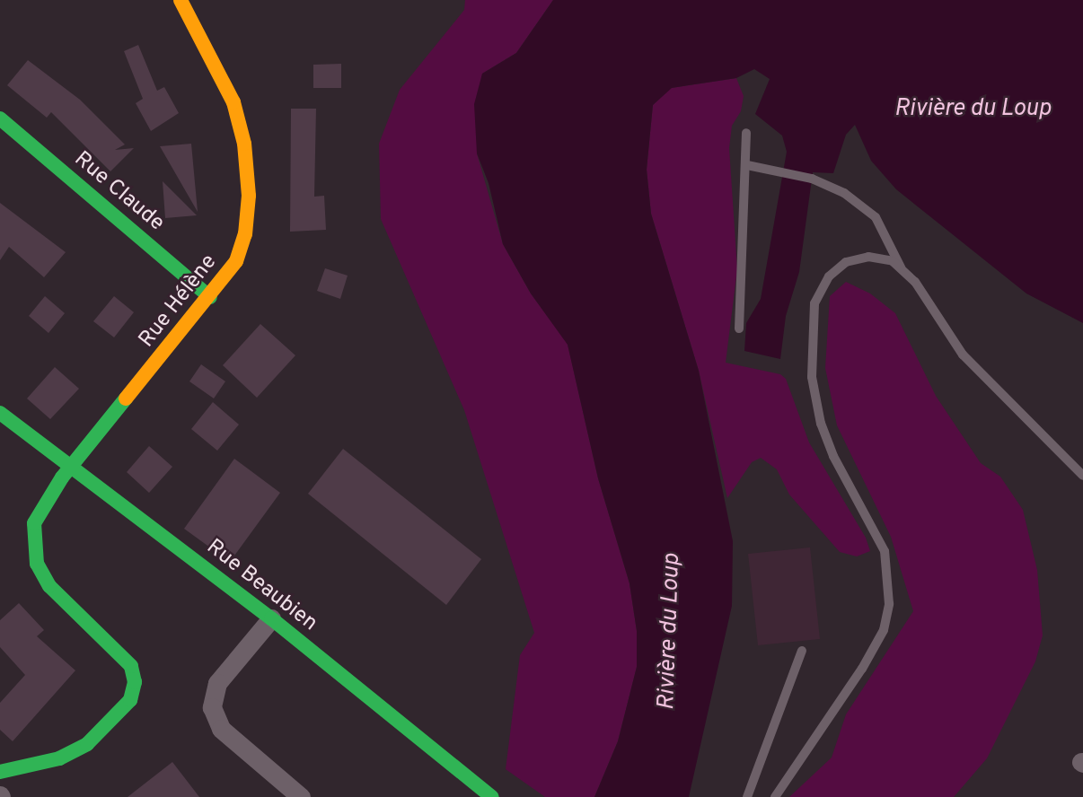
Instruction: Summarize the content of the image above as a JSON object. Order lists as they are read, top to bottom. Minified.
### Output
{"streets":{"street":["Rue Claude","Rue Hélène","Rue Beaubien"]},"crossings":[["Rue Claude","Rue Hélène"],["Rue Hélène","Rue Beaubien"]],"water":["Rivière du Loup"]}
